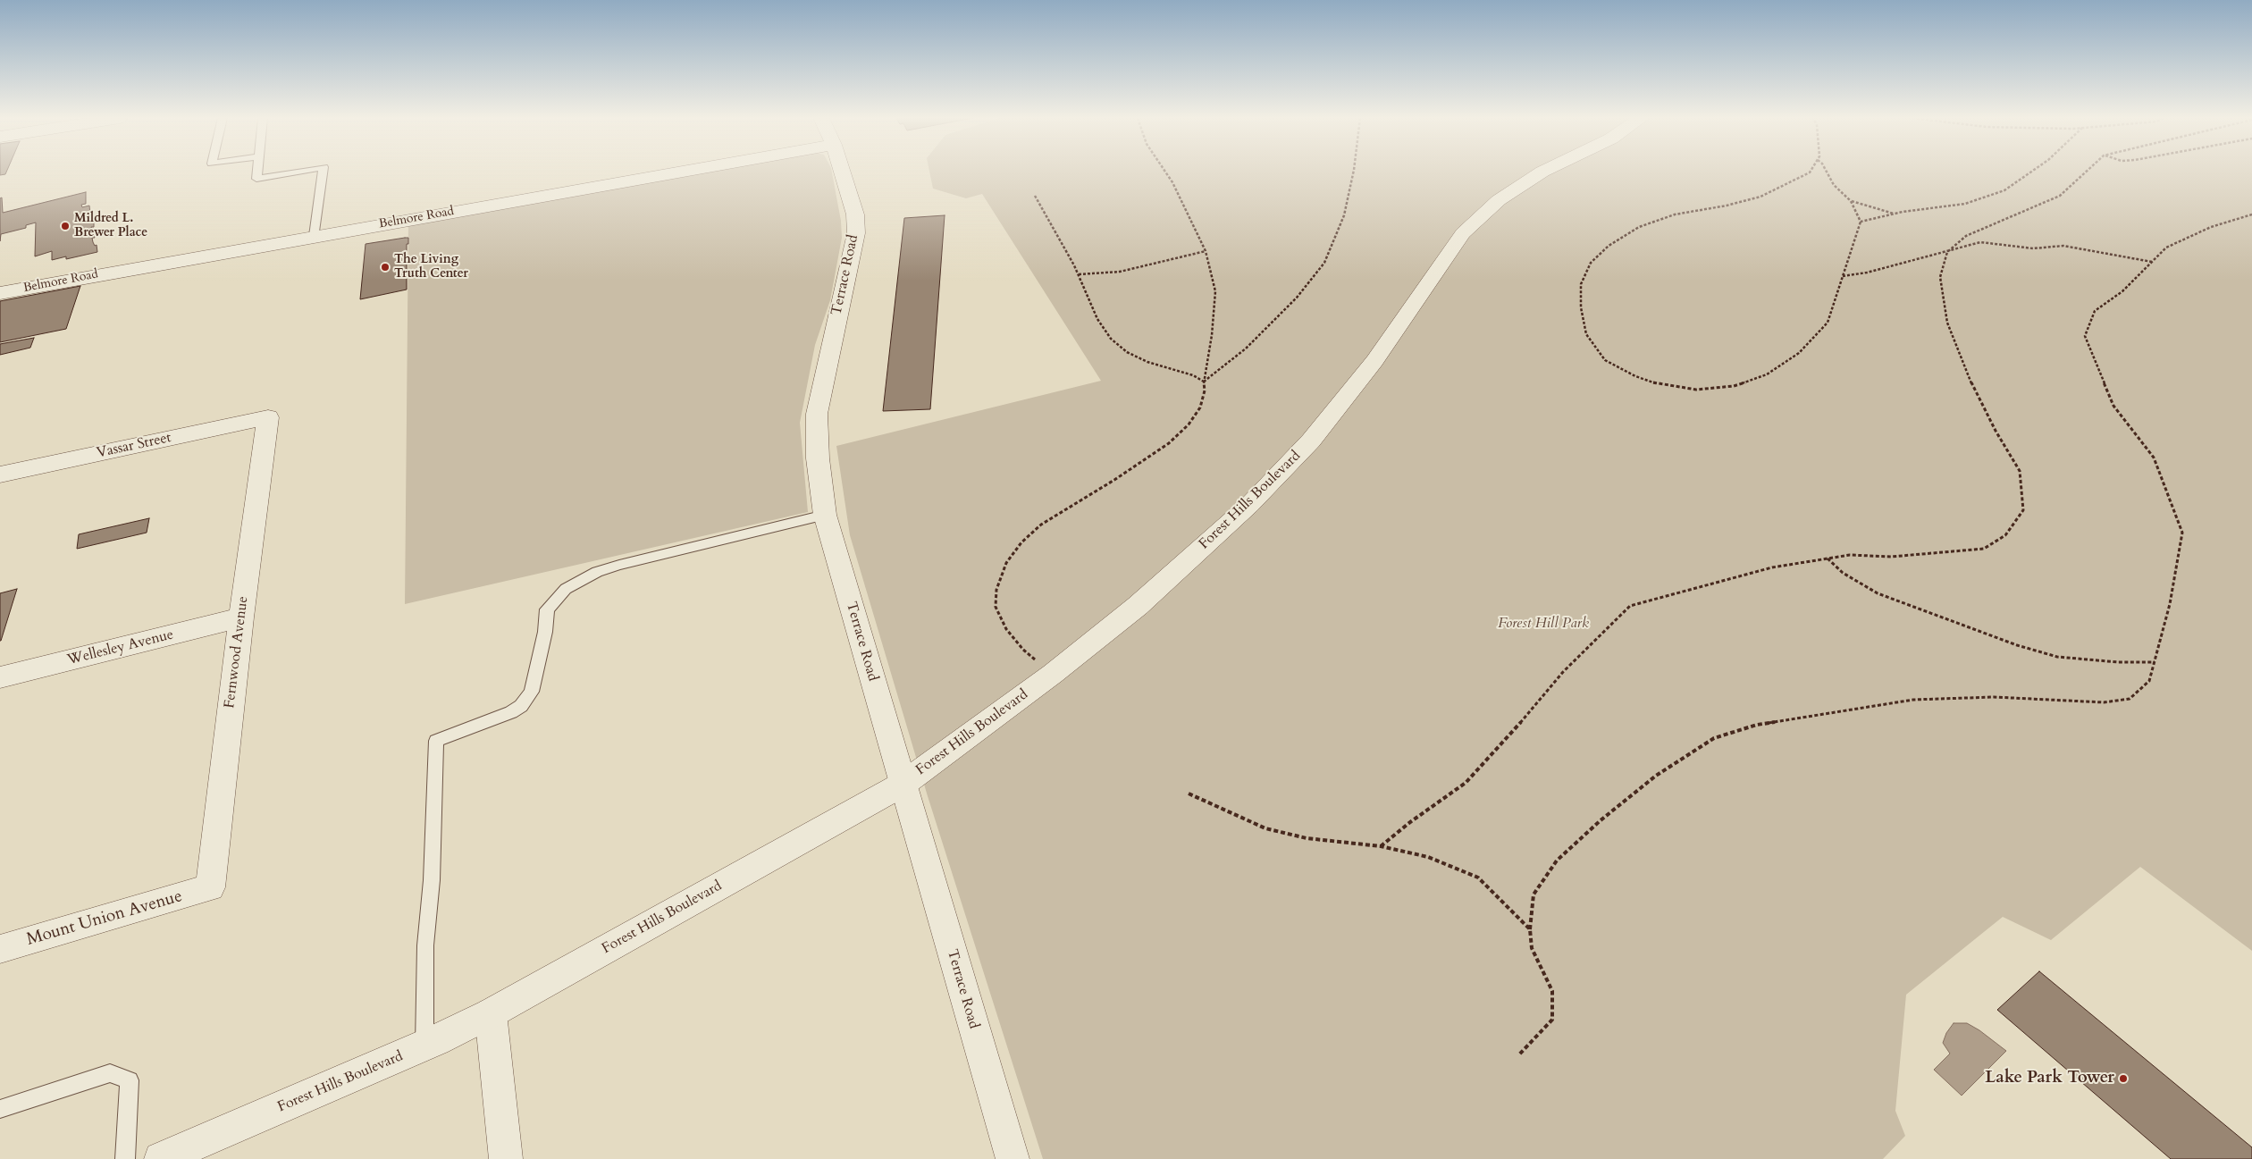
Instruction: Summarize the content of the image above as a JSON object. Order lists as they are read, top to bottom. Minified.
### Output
{"streets":{"street":["Belmore Road","Terrace Road","Vassar Street","Forest Hills Boulevard","Wellesley Avenue","Fernwood Avenue","Mount Union Avenue"]},"crossings":[["Terrace Road","Forest Hills Boulevard"],["Vassar Street","Fernwood Avenue"],["Wellesley Avenue","Fernwood Avenue"],["Fernwood Avenue","Mount Union Avenue"]],"parks":["Forest Hill Park"],"places":["Mildred L. Brewer Place","The Living Truth Center","Lake Park Tower"]}
